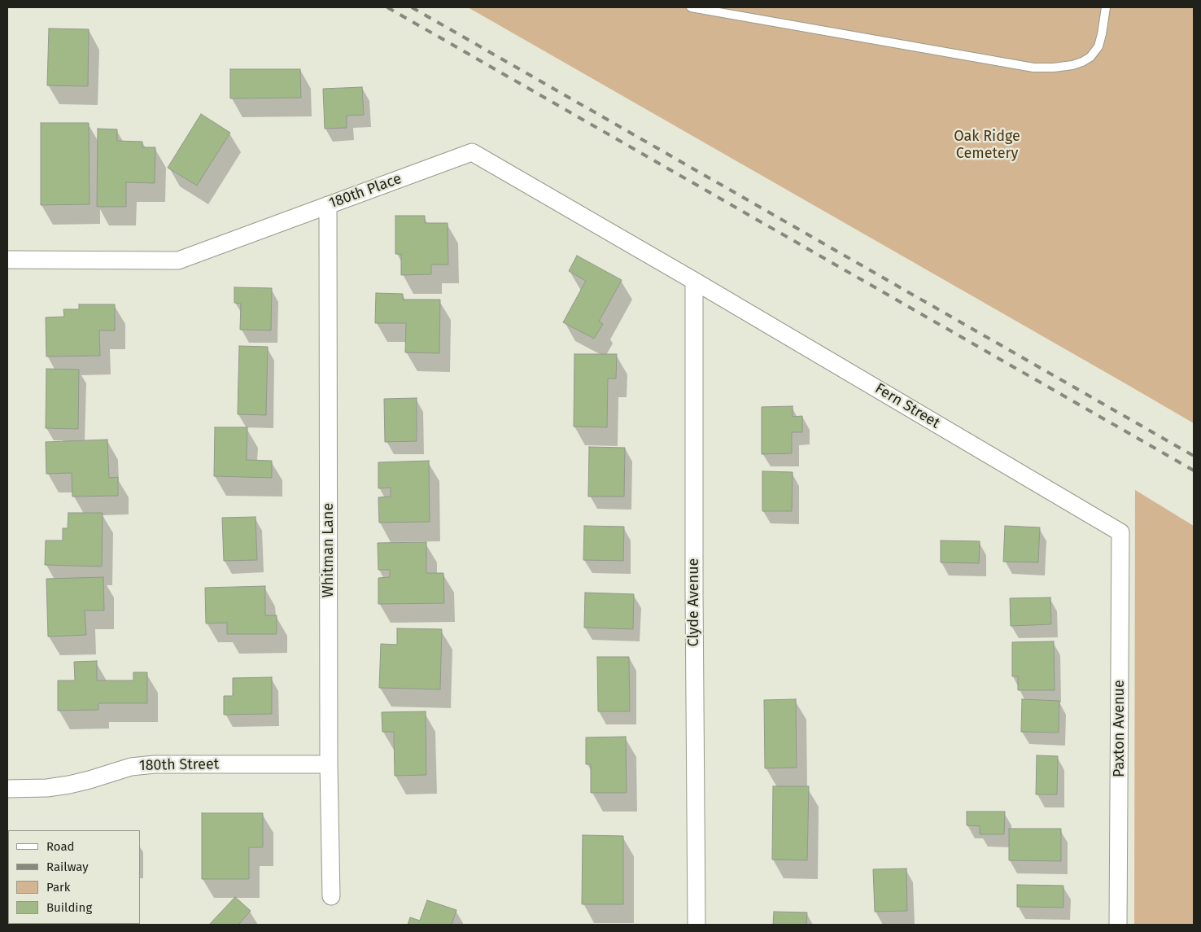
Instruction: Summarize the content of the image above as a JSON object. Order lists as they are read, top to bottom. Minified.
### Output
{"streets":{"street":["180th Place","Fern Street","Whitman Lane","Clyde Avenue","Paxton Avenue","180th Street"]},"crossings":[["180th Place","Fern Street"],["180th Place","Whitman Lane"],["180th Place","Clyde Avenue"],["Fern Street","Clyde Avenue"],["Fern Street","Paxton Avenue"],["Whitman Lane","180th Street"]],"parks":["Oak Ridge Cemetery"],"legend":["Road","Railway","Park","Building"]}
